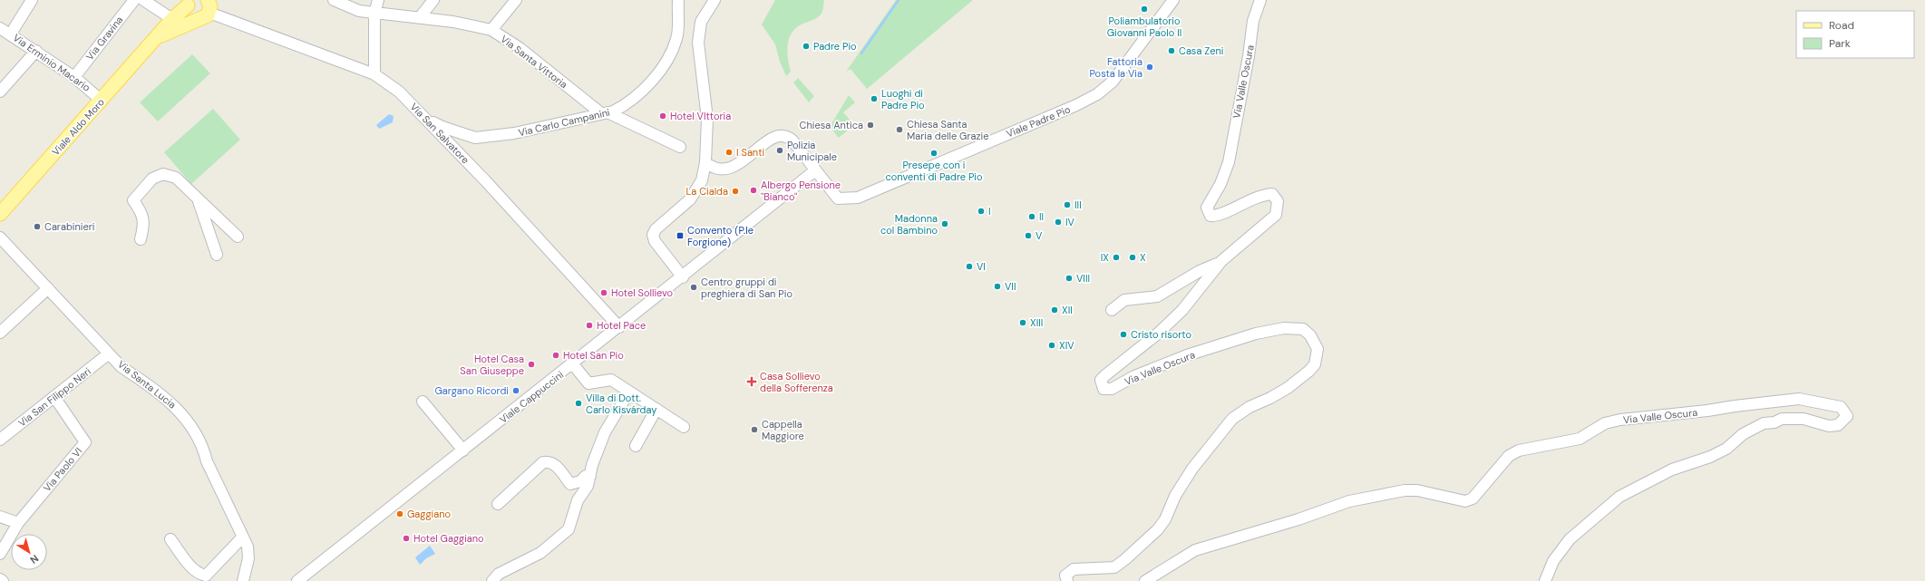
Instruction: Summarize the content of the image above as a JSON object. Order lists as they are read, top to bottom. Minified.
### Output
{"streets":{"main road":["Viale Aldo Moro"],"street":["Via Gravina","Via Santa Vittoria","Via Erminio Macario","Via Valle Oscura","Viale Padre Pio","Via Carlo Campanini","Via San Salvatore","Via Santa Lucia","Via San Filippo Neri","Viale Cappuccini","Via Paolo VI"]},"crossings":[["Via Gravina","Via Erminio Macario"],["Via Santa Vittoria","Via Carlo Campanini"],["Via Erminio Macario","Viale Aldo Moro"],["Viale Padre Pio","Viale Cappuccini"],["Via Carlo Campanini","Via San Salvatore"],["Viale Aldo Moro","Via San Salvatore"],["Via San Salvatore","Viale Cappuccini"],["Via Santa Lucia","Via San Filippo Neri"],["Via San Filippo Neri","Via Paolo VI"]],"places":{"other":["Poliambulatorio Giovanni Paolo II","Padre Pio","Casa Zeni","Fattoria Posta la Via","Luoghi di Padre Pio","Hotel VIttoria","Chiesa Antica","Chiesa Santa Maria delle Grazie","Polizia Municipale","I Santi","Presepe con i conventi di Padre Pio","Albergo Pensione \"Bianco\"","La Cialda","III","I","II","IV","Madonna col Bambino","Carabinieri","V","IX","X","VI","VIII","VII","Centro gruppi di preghiera di San Pio","Hotel Sollievo","XII","XIII","Hotel Pace","Cristo risorto","XIV","Hotel San Pio","Hotel Casa San Giuseppe","Gargano Ricordi","Villa di Dott. Carlo Kisvárday","Cappella Maggiore","Gaggiano","Hotel Gaggiano"],"transit":["Convento (P.le Forgione)"],"health":["Casa Sollievo della Sofferenza"]},"legend":["Road","Park"],"north":"bottom right"}
